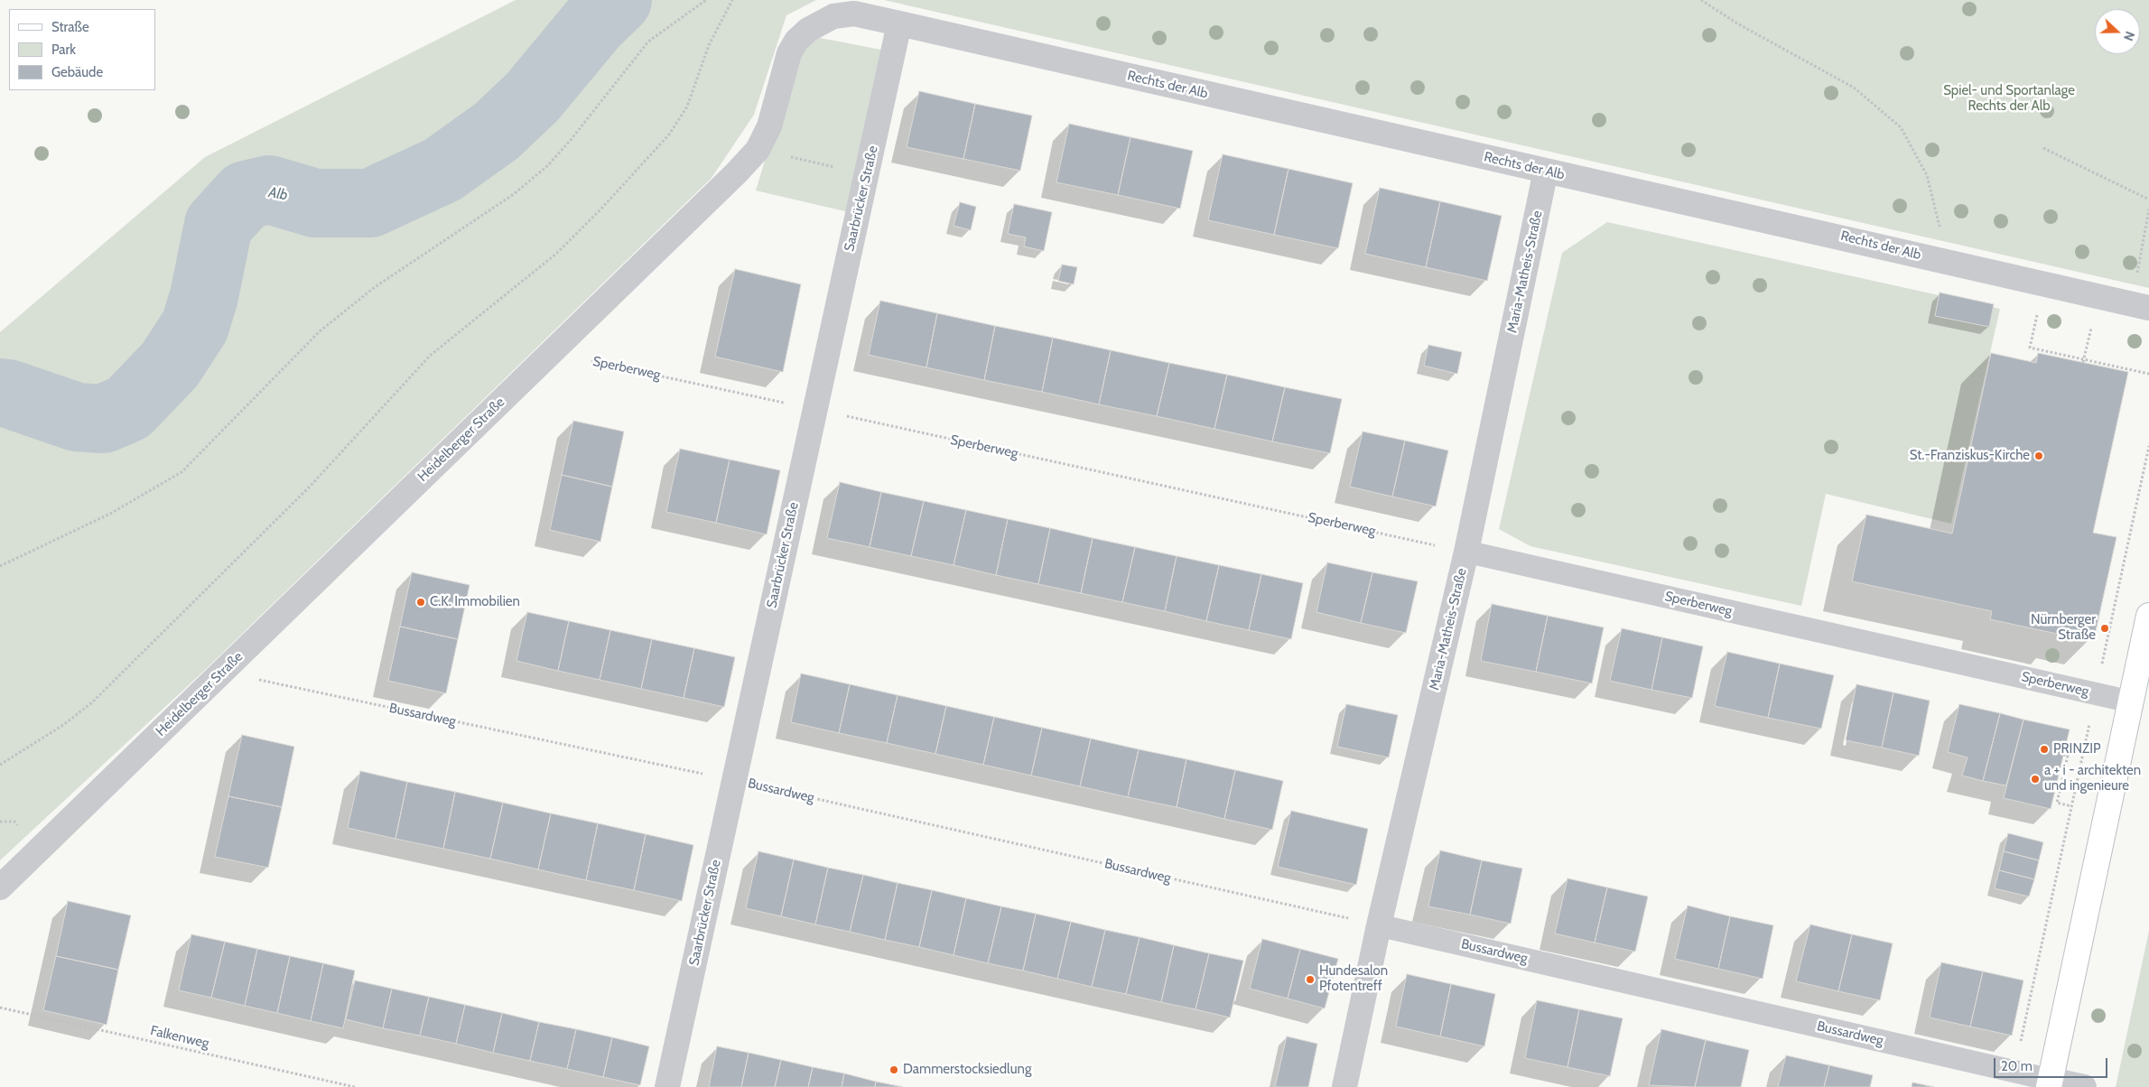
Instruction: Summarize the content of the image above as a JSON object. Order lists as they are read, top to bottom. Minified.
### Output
{"streets":{"street":["Rechts der Alb","Saarbrücker Straße","Maria-Matheis-Straße","Heidelberger Straße"],"lane":["Sperberweg","Bussardweg"],"path":["Falkenweg"]},"crossings":[["Rechts der Alb","Saarbrücker Straße"],["Rechts der Alb","Maria-Matheis-Straße"],["Rechts der Alb","Heidelberger Straße"],["Saarbrücker Straße","Sperberweg"],["Saarbrücker Straße","Heidelberger Straße"],["Saarbrücker Straße","Bussardweg"],["Maria-Matheis-Straße","Sperberweg"],["Maria-Matheis-Straße","Bussardweg"],["Sperberweg","Heidelberger Straße"],["Heidelberger Straße","Bussardweg"]],"water":["Alb"],"parks":["Spiel- und Sportanlage Rechts der Alb"],"places":["St.-Franziskus-Kirche","C.K. Immobilien","Nürnberger Straße","PRINZIP","a + i - architekten und ingenieure","Hundesalon Pfotentreff","Dammerstocksiedlung"],"legend":["Straße","Park","Gebäude"],"scale_bar":"20 m","north":"right"}
